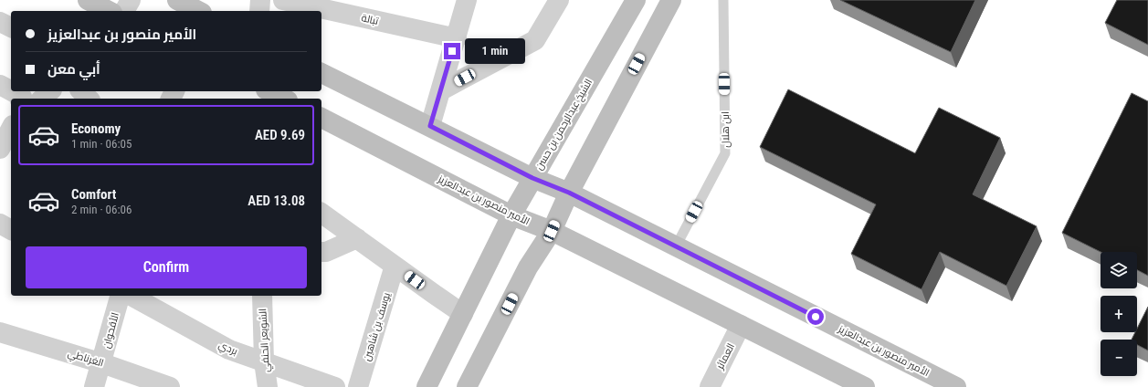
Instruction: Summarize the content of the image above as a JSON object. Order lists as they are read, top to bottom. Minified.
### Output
{"streets":{"street":["تبالة","الشيخ عبدالرحمن بن حسن","الأمير منصور بن عبدالعزيز","يوسف بن شاهين","الأقحوان","الشويعر الحنفي","بردي","العمائر","الغرناطي"],"lane":["ابن هلال"]},"crossings":[["الشيخ عبدالرحمن بن حسن","الأمير منصور بن عبدالعزيز"],["ابن هلال","الأمير منصور بن عبدالعزيز"],["الأمير منصور بن عبدالعزيز","العمائر"],["الأقحوان","الغرناطي"],["الشويعر الحنفي","بردي"]],"page":{"banner":["الأمير منصور بن عبدالعزيز","أبي معن"],"bubble":"1 min","list":[{"name":"Economy","note":"1 min · 06:05","value":"AED 9.69"},{"name":"Comfort","note":"2 min · 06:06","value":"AED 13.08"}],"buttons":"Confirm","map_buttons":["+","−"]}}
